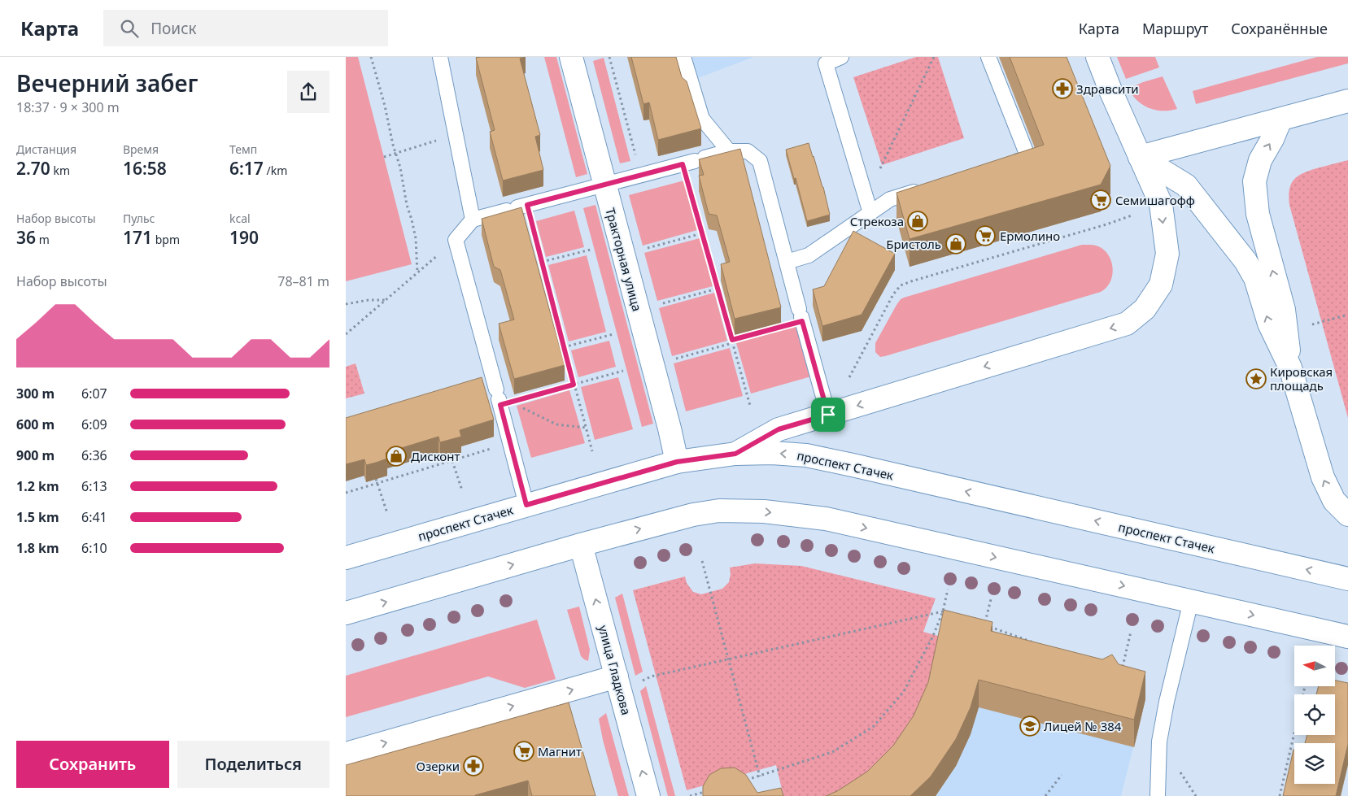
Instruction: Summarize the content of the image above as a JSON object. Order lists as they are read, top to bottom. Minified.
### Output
{"streets":{"street":["Тракторная улица","проспект Стачек","улица Гладкова"]},"crossings":[["Тракторная улица","проспект Стачек"]],"one_way":["улица Гладкова"],"places":{"pharmacy":["Здравсити","Озерки"],"supermarket":["Семишагофф","Ермолино","Магнит"],"shop":["Стрекоза","Бристоль","Дисконт"],"place":["Кировская площадь"],"school or university":["Лицей № 384"]},"north":"left","page":{"header":"Карта","search":"Поиск","nav":["Карта","Маршрут","Сохранённые"],"heading":["Вечерний забег","18:37 · 9 × 300 m"],"stats":[["Дистанция","2.70 km"],["Время","16:58"],["Темп","6:17 /km"],["Набор высоты","36 m"],["Пульс","171 bpm"],["kcal","190"]],"chart":["Набор высоты","78–81 m"],"list":[{"name":"300 m","note":"6:07"},{"name":"600 m","note":"6:09"},{"name":"900 m","note":"6:36"},{"name":"1.2 km","note":"6:13"},{"name":"1.5 km","note":"6:41"},{"name":"1.8 km","note":"6:10"}],"buttons":["Сохранить","Поделиться"]}}
